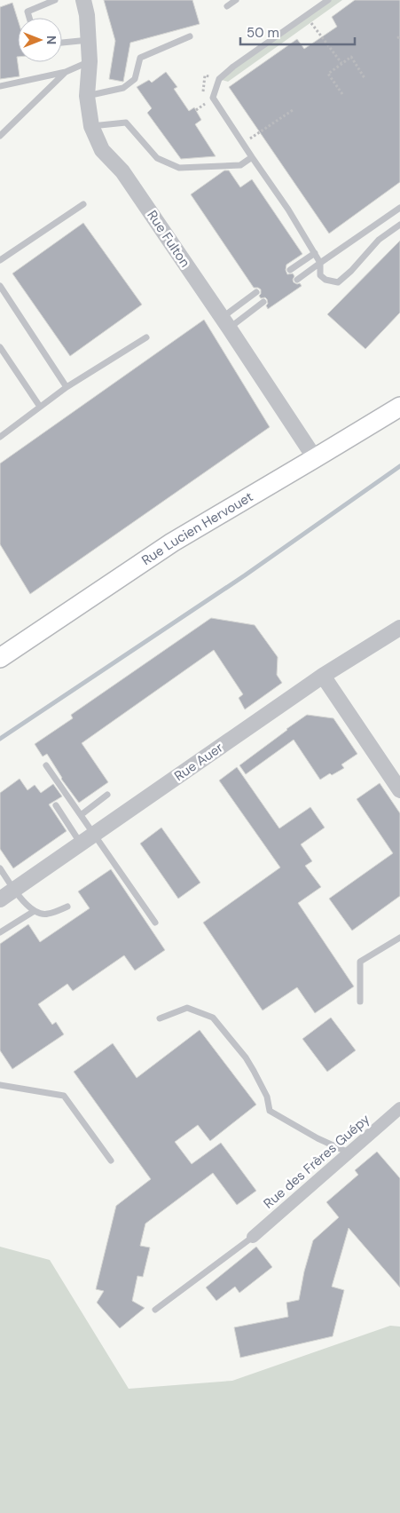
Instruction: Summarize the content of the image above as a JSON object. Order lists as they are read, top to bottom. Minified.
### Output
{"streets":{"main road":["Rue Lucien Hervouet"],"street":["Rue Fulton","Rue Auer","Rue des Frères Guépy"]},"crossings":[["Rue Fulton","Rue Lucien Hervouet"]],"scale_bar":"50 m","north":"right"}
